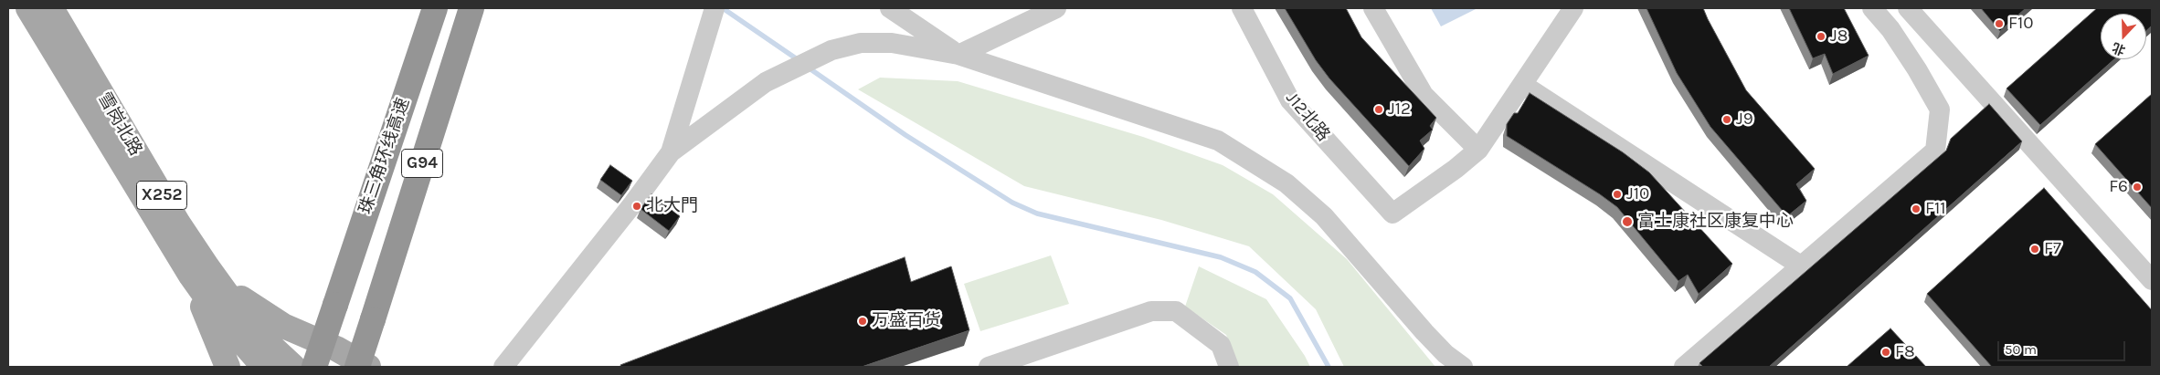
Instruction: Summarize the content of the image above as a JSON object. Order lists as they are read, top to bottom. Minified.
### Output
{"streets":{"highway":["珠三角环线高速","G94"],"main road":["雪岗北路","X252"],"street":["J12北路"]},"places":["F10","J8","J12","J9","F6","J10","北大門","F11","富士康社区康复中心","F7","万盛百货","F8"],"scale_bar":"50 m","north":"bottom"}
